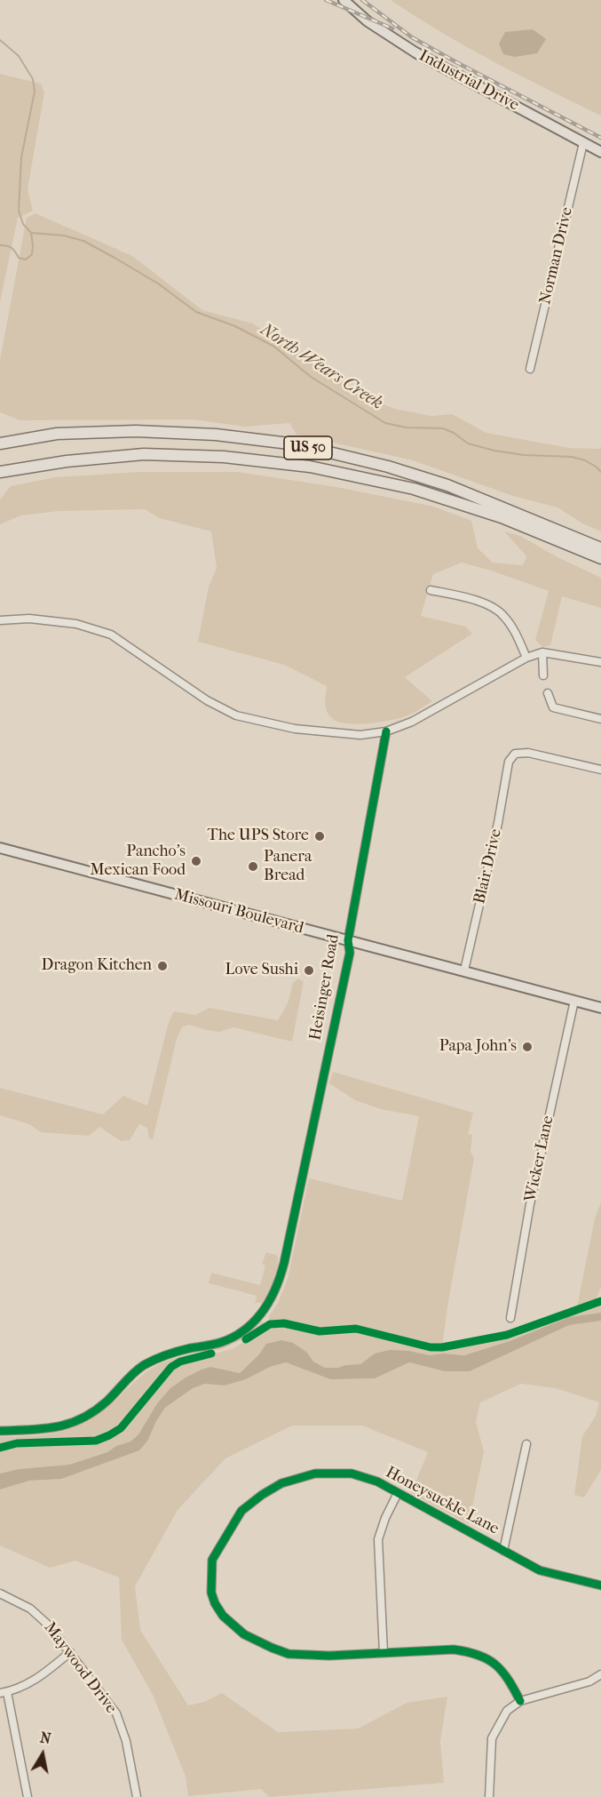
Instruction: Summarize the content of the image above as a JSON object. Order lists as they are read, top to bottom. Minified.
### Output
{"streets":{"highway":["US 50"],"main road":["Industrial Drive","Missouri Boulevard"],"street":["Norman Drive","Blair Drive","Heisinger Road","Wicker Lane","Honeysuckle Lane","Maywood Drive"]},"crossings":[["Industrial Drive","Norman Drive"],["Blair Drive","Missouri Boulevard"],["Missouri Boulevard","Heisinger Road"],["Missouri Boulevard","Wicker Lane"]],"water":["North Wears Creek"],"places":["The UPS Store","Pancho's Mexican Food","Panera Bread","Dragon Kitchen","Love Sushi","Papa John's"],"north":"top"}
